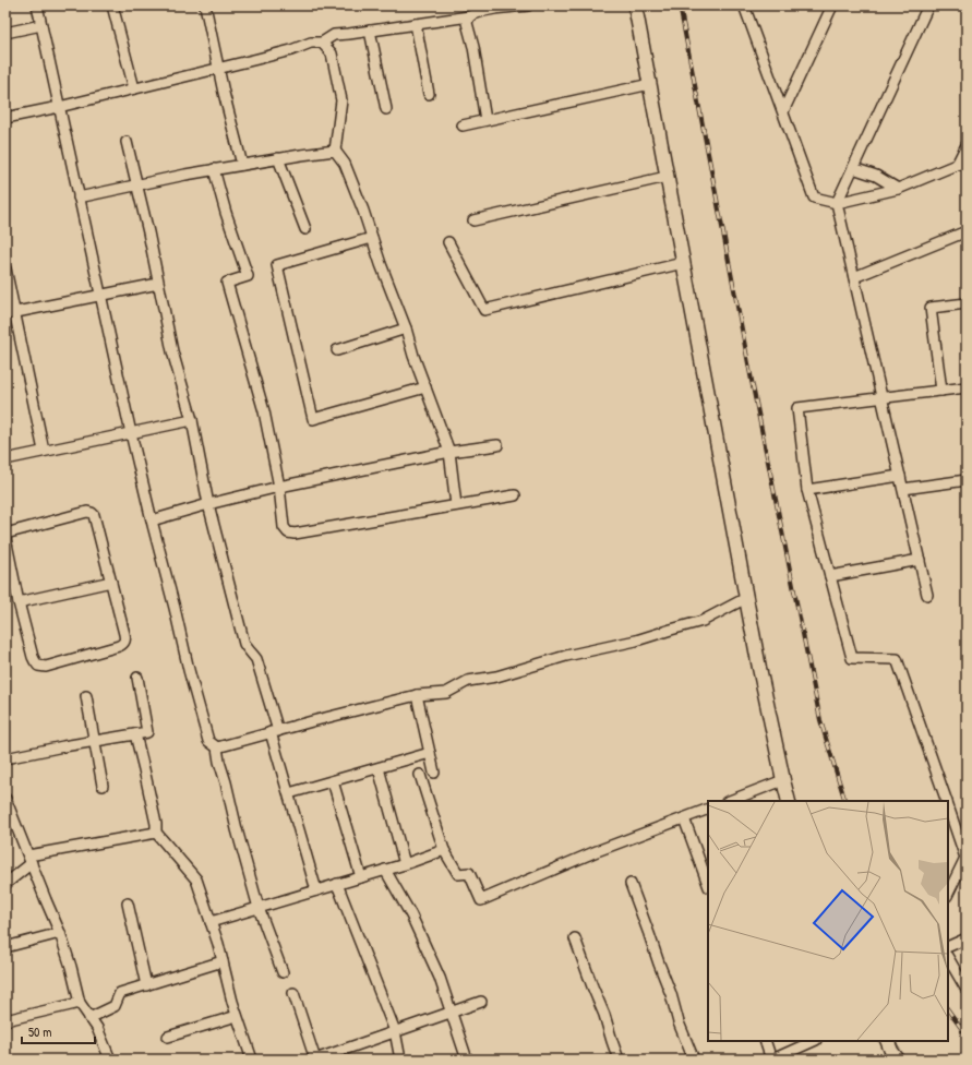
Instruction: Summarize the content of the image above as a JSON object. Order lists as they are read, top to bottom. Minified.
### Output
{"scale_bar":"50 m"}
